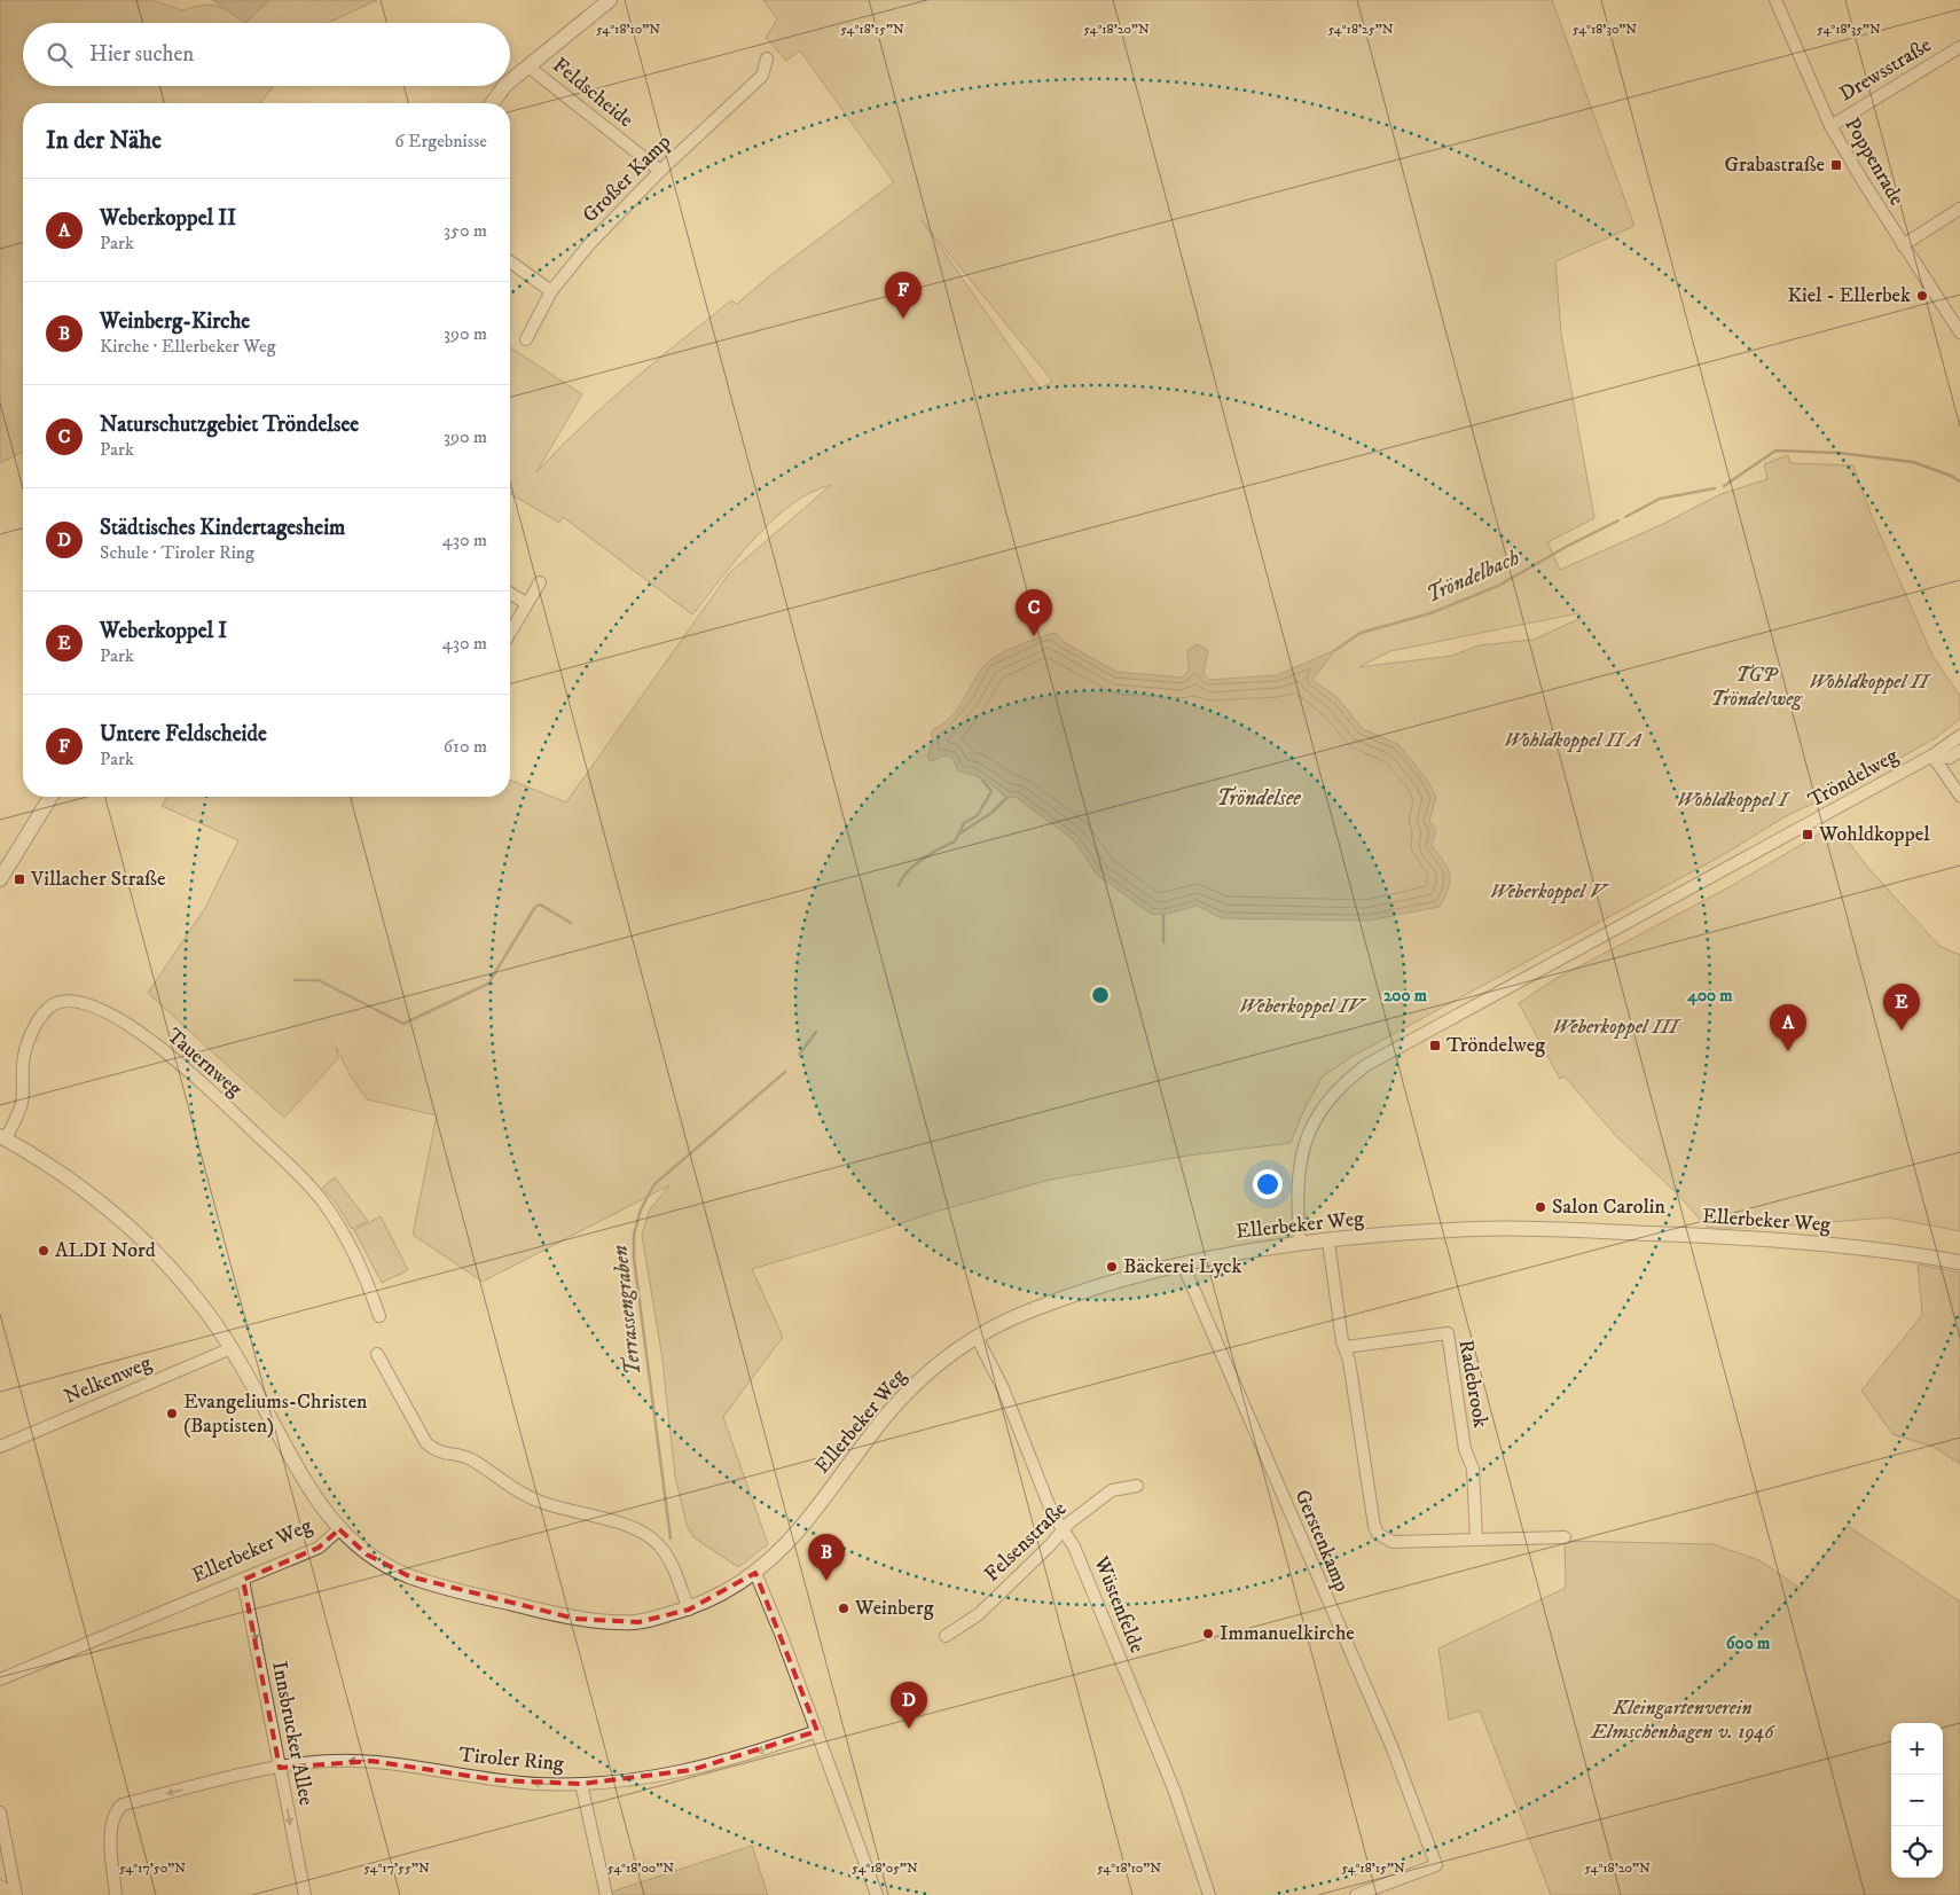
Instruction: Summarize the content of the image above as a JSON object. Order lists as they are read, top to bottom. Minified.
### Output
{"streets":{"street":["Drewsstraße","Feldscheide","Poppenrade","Großer Kamp","Tröndelweg","Tauernweg","Ellerbeker Weg","Nelkenweg","Radebrook","Gerstenkamp","Felsenstraße","Wüstenfelde","Innsbrucker Allee","Tiroler Ring"]},"crossings":[["Drewsstraße","Poppenrade"],["Feldscheide","Großer Kamp"],["Tröndelweg","Ellerbeker Weg"],["Ellerbeker Weg","Gerstenkamp"],["Ellerbeker Weg","Wüstenfelde"],["Ellerbeker Weg","Innsbrucker Allee"],["Felsenstraße","Wüstenfelde"],["Innsbrucker Allee","Tiroler Ring"]],"one_way":["Innsbrucker Allee","Tiroler Ring"],"water":["Tröndelbach","Tröndelsee","Terrassengraben"],"parks":["TGP Tröndelweg","Wohldkoppel II","Wohldkoppel II A","Wohldkoppel I","Weberkoppel V","Weberkoppel IV","Weberkoppel III","Kleingartenverein Elmschenhagen v. 1946"],"places":{"transit":["Grabastraße","Wohldkoppel","Villacher Straße","Tröndelweg"],"other":["Kiel - Ellerbek","Salon Carolin","ALDI Nord","Bäckerei Lyck","Evangeliums-Christen (Baptisten)","Weinberg","Immanuelkirche"]},"page":{"search":"Hier suchen","heading":["In der Nähe","6 Ergebnisse"],"list":[{"mark":"A","name":"Weberkoppel II","note":"Park","value":"350 m"},{"mark":"B","name":"Weinberg-Kirche","note":"Kirche · Ellerbeker Weg","value":"390 m"},{"mark":"C","name":"Naturschutzgebiet Tröndelsee","note":"Park","value":"390 m"},{"mark":"D","name":"Städtisches Kindertagesheim","note":"Schule · Tiroler Ring","value":"430 m"},{"mark":"E","name":"Weberkoppel I","note":"Park","value":"430 m"},{"mark":"F","name":"Untere Feldscheide","note":"Park","value":"610 m"}],"pins":["F","C","E","A","B","D"],"map_buttons":["+","−"]},"coordinates":["54°18'10\"N","54°18'15\"N","54°18'20\"N","54°18'25\"N","54°18'35\"N","54°18'30\"N","54°17'50\"N","54°17'55\"N","54°18'00\"N","54°18'05\"N"],"rings":["200 m","400 m","600 m"]}
